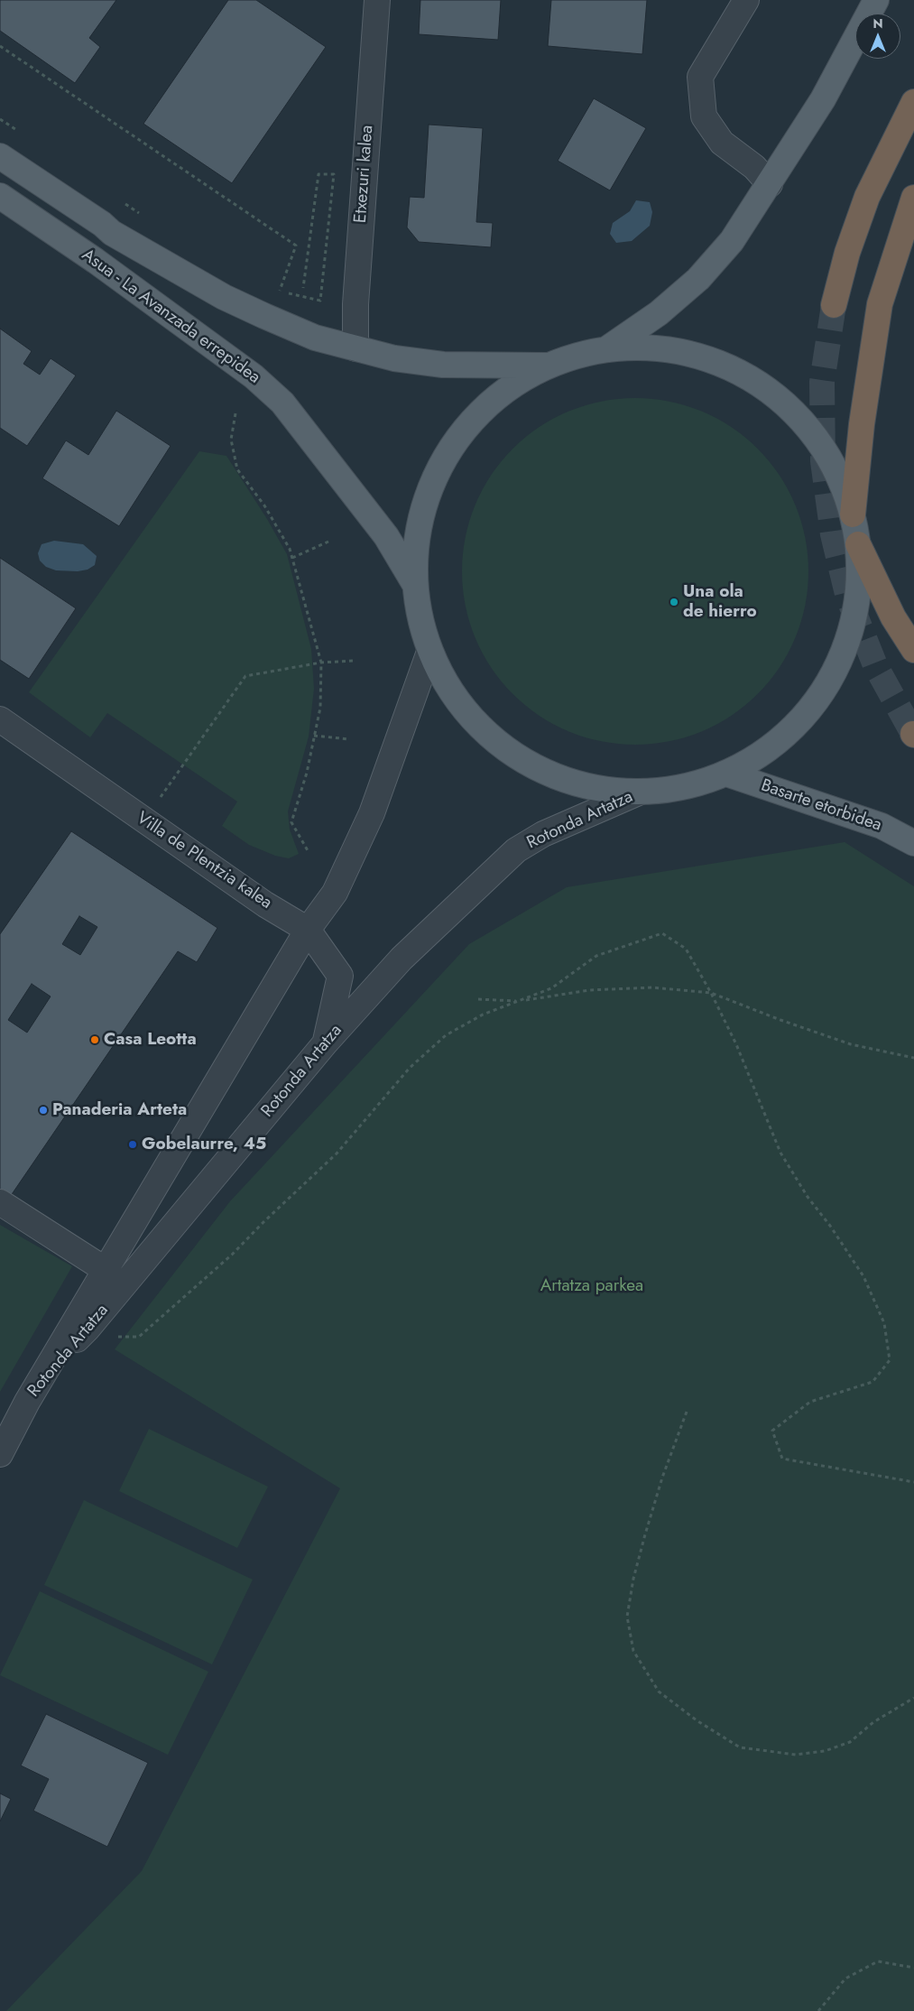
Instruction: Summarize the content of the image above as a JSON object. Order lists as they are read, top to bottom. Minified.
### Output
{"streets":{"main road":["Asua - La Avanzada errepidea","Basarte etorbidea","Rotonda Artatza"],"street":["Etxezuri kalea","Villa de Plentzia kalea"]},"crossings":[["Etxezuri kalea","Asua - La Avanzada errepidea"],["Asua - La Avanzada errepidea","Rotonda Artatza"],["Basarte etorbidea","Rotonda Artatza"],["Rotonda Artatza","Villa de Plentzia kalea"]],"parks":["Artatza parkea"],"places":["Una ola de hierro","Casa Leotta","Panaderia Arteta","Gobelaurre, 45"],"north":"top"}
